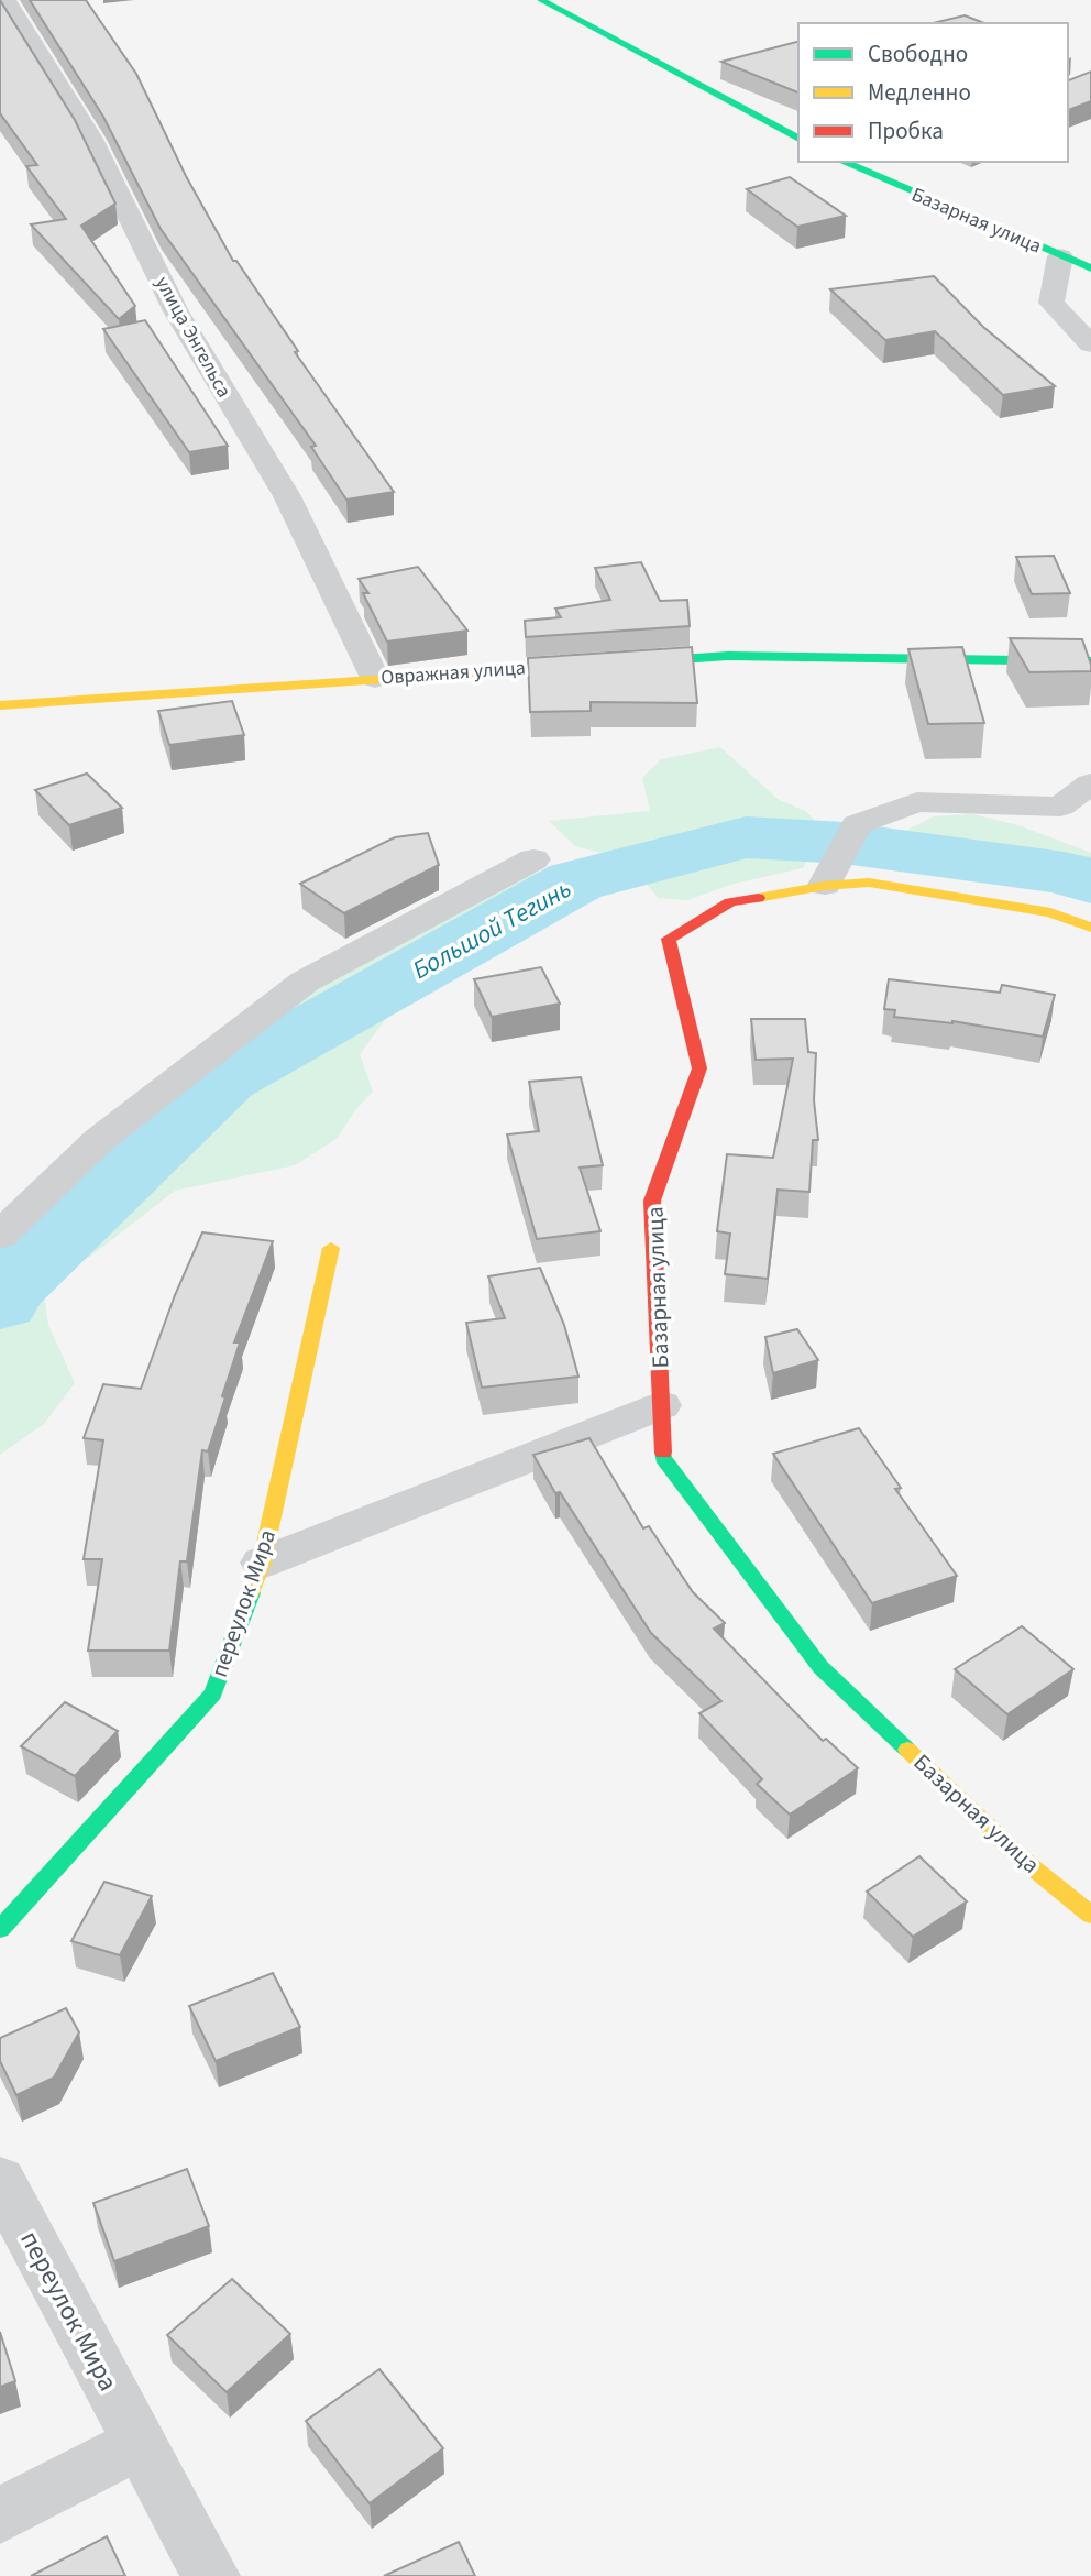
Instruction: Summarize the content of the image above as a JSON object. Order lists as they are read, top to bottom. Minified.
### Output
{"streets":{"street":["Базарная улица","улица Энгельса","Овражная улица","переулок Мира"]},"crossings":[["улица Энгельса","Овражная улица"]],"water":["Большой Тегинь"],"legend":["Свободно","Медленно","Пробка"]}
